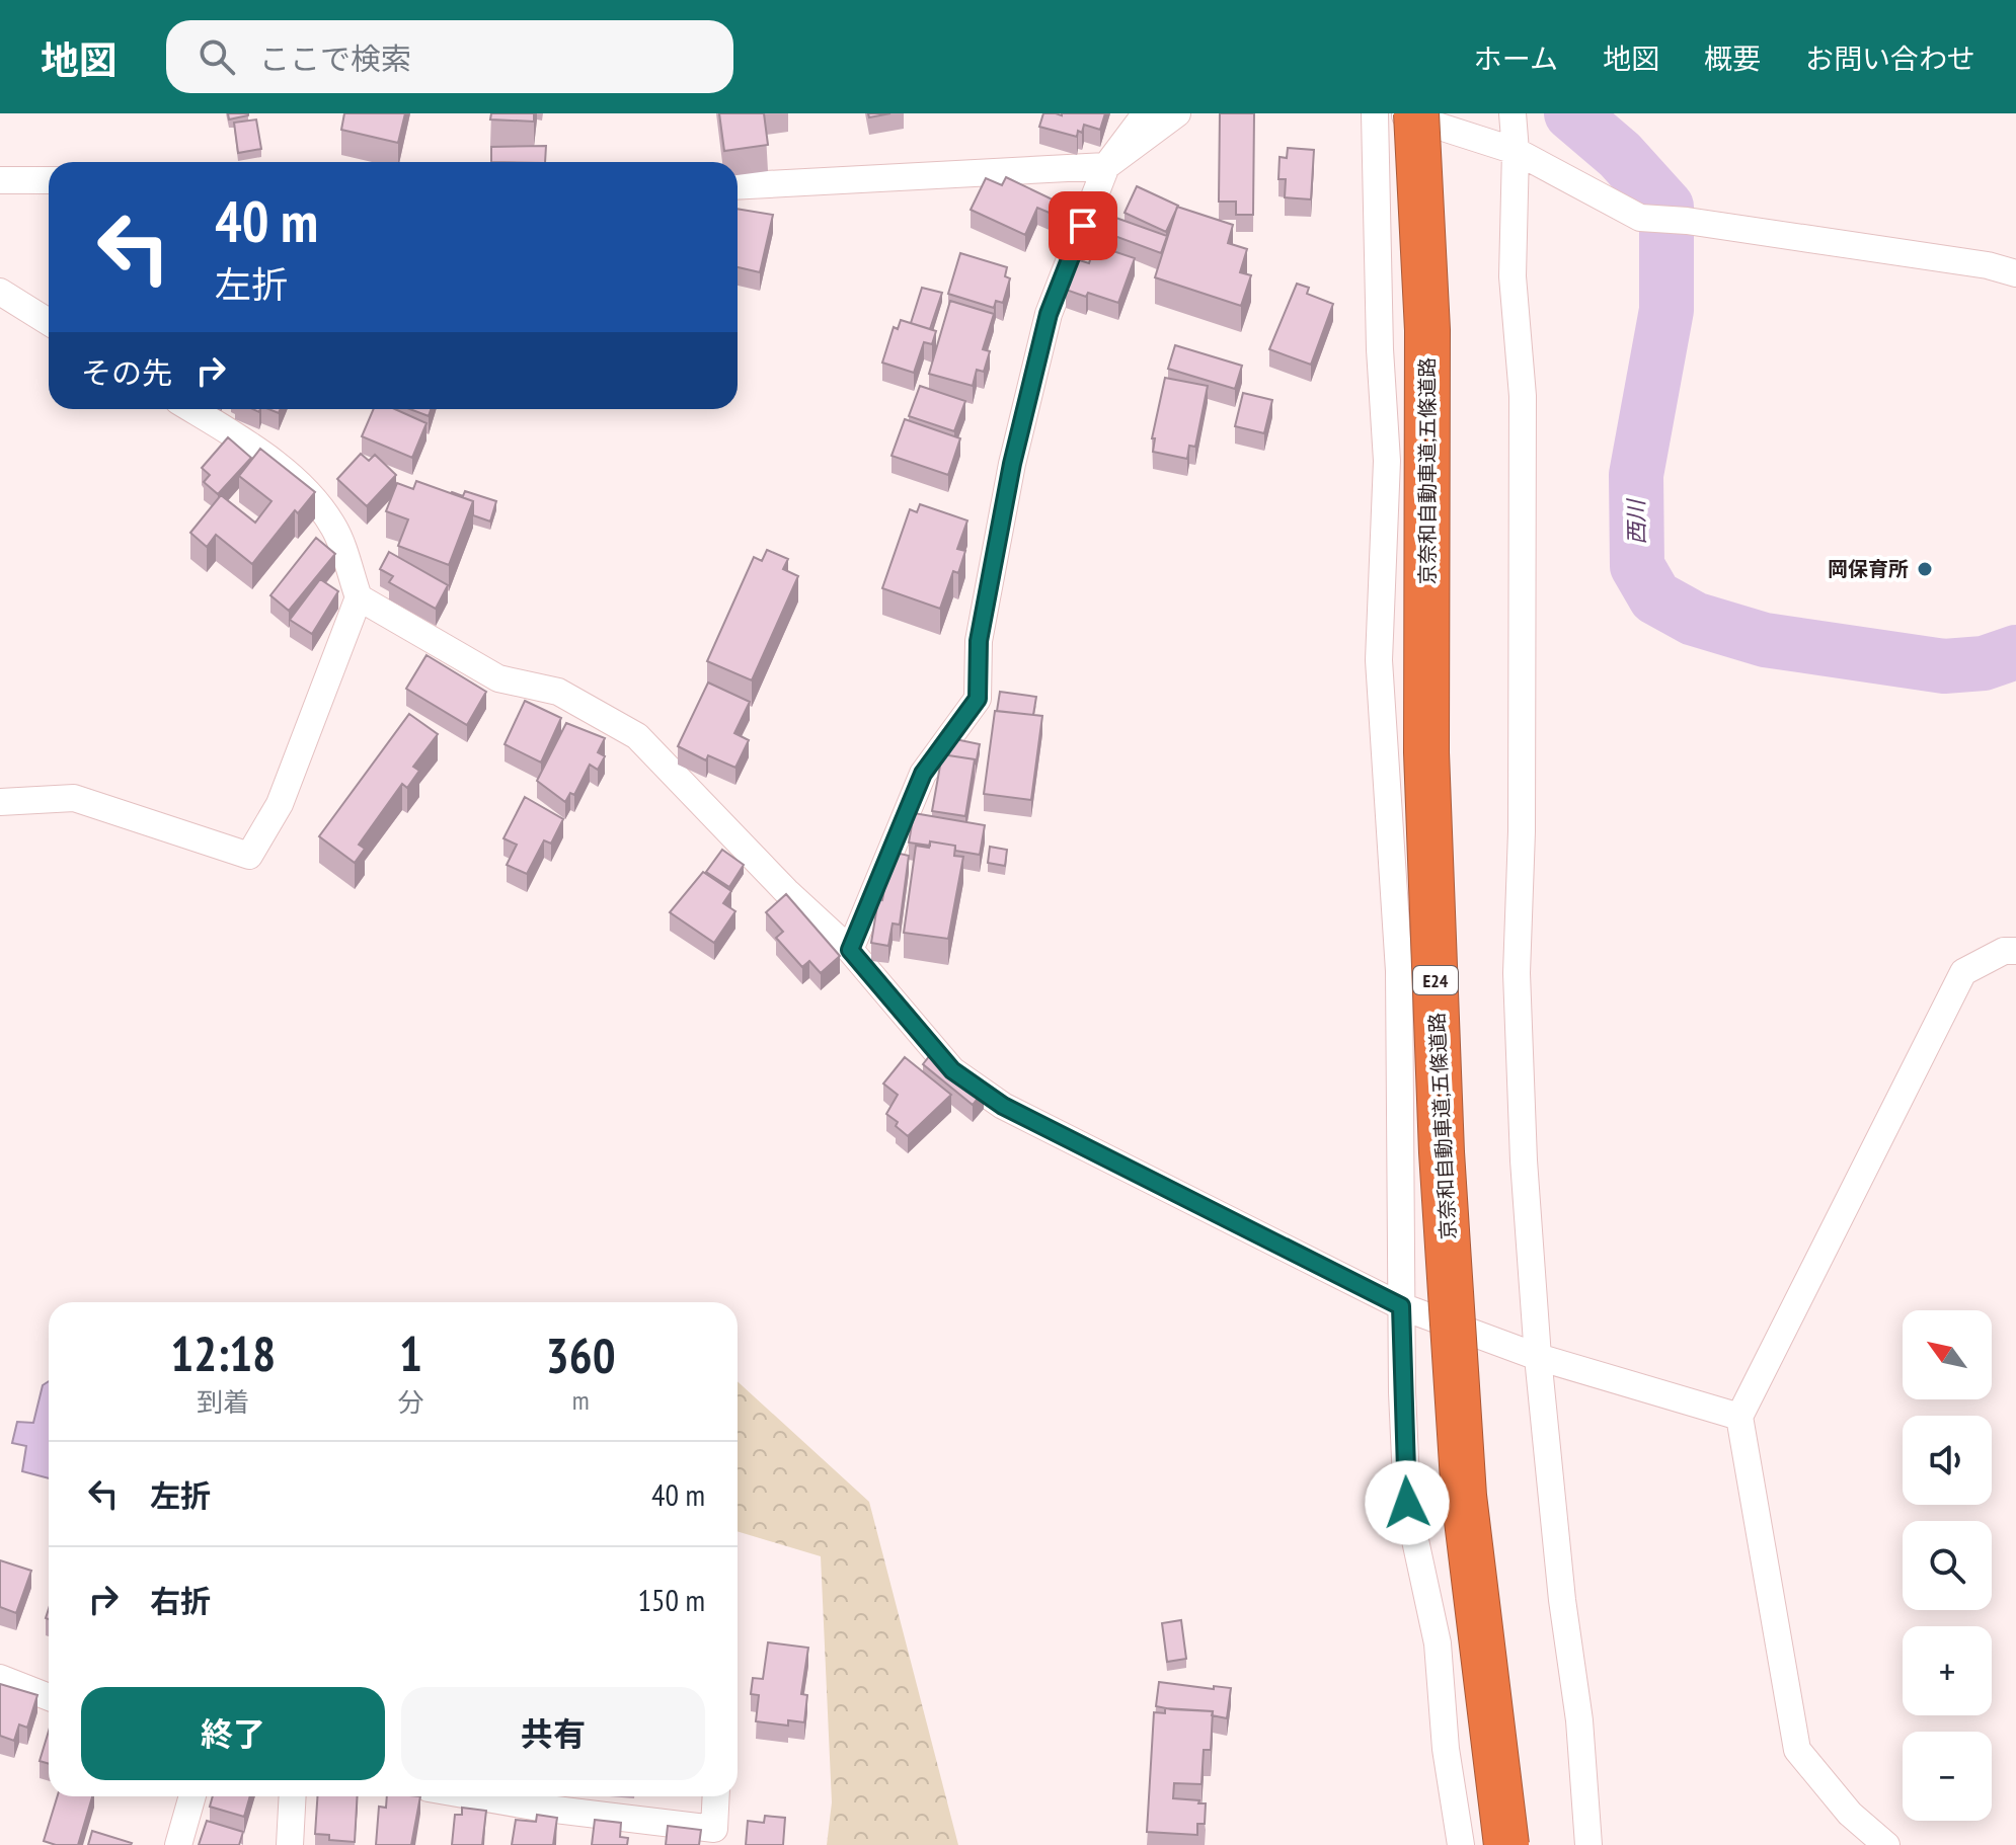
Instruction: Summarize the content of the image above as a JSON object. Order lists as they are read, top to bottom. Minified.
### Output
{"streets":{"highway":["京奈和自動車道;五條道路","E24"]},"water":["西川"],"places":["岡保育所"],"north":"top left","page":{"header":"地図","search":"ここで検索","nav":["ホーム","地図","概要","お問い合わせ"],"turn":["40 m","左折"],"then":"その先","eta":["12:18","到着","1","分","360","m"],"map_buttons":["+","−"],"list":[{"name":"左折","value":"40 m"},{"name":"右折","value":"150 m"}],"buttons":["終了","共有"]}}
